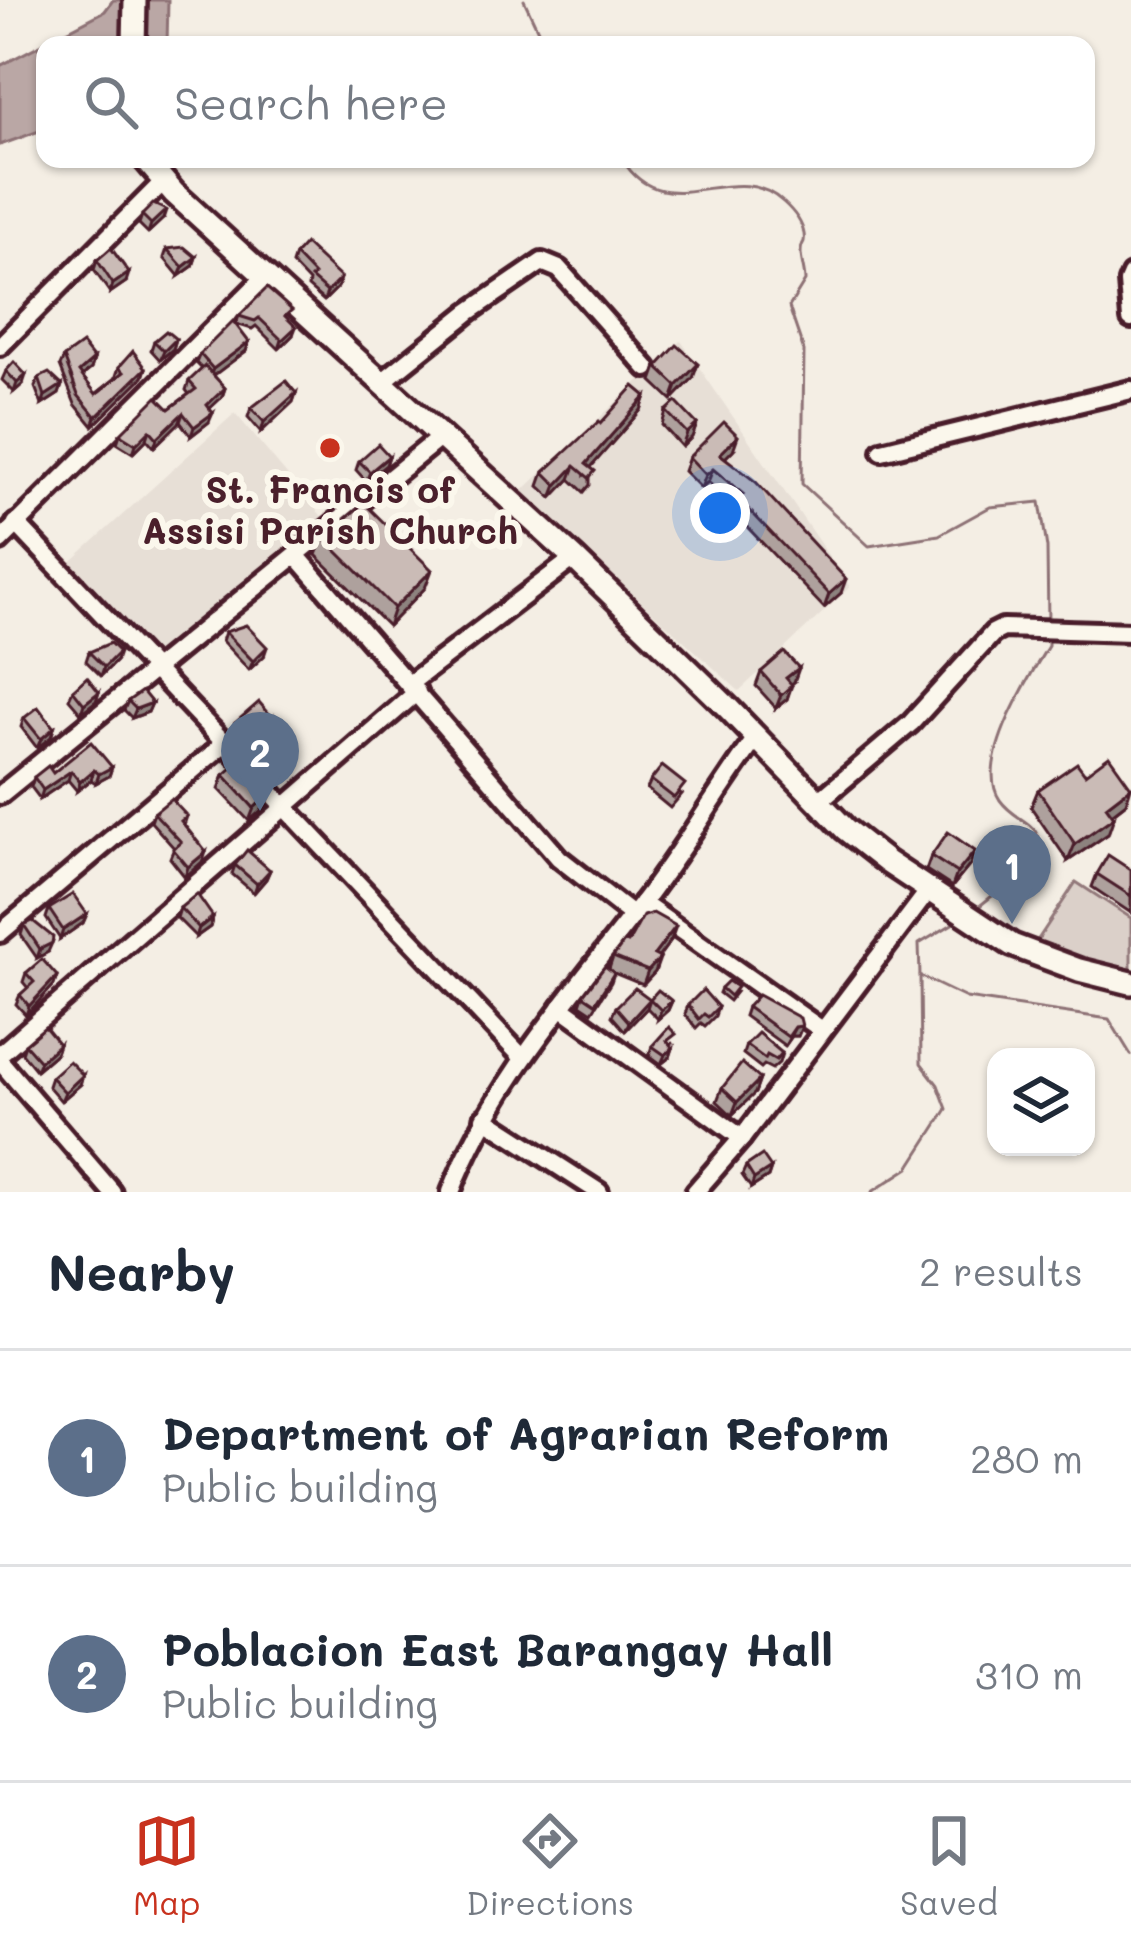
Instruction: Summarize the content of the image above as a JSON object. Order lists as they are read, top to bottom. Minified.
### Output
{"places":["St. Francis of Assisi Parish Church"],"page":{"search":"Search here","pins":["2","1"],"heading":["Nearby","2 results"],"list":[{"mark":"1","name":"Department of Agrarian Reform","note":"Public building","value":"280 m"},{"mark":"2","name":"Poblacion East Barangay Hall","note":"Public building","value":"310 m"}],"nav":["Map","Directions","Saved"]}}
